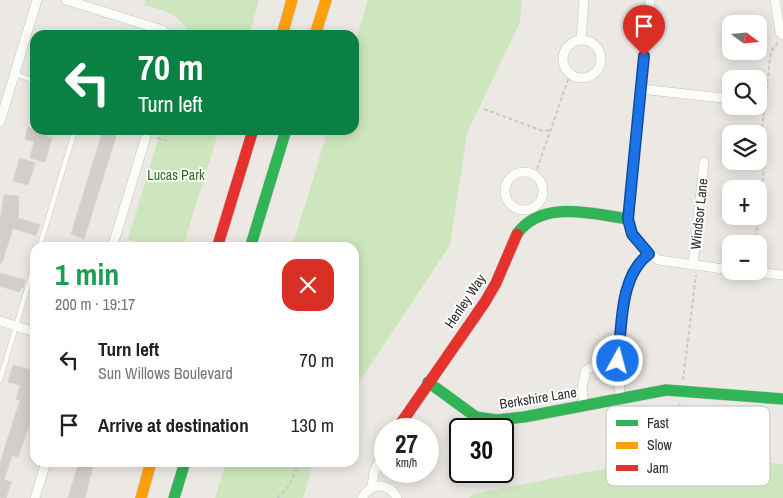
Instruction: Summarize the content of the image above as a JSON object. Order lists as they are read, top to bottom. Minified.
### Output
{"streets":{"main road":["Henley Way","Berkshire Lane"],"street":["Windsor Lane"]},"crossings":[["Henley Way","Berkshire Lane"]],"parks":["Lucas Park"],"legend":["Fast","Slow","Jam"],"north":"right","page":{"map_buttons":["+","−"],"turn":["70 m","Turn left"],"heading":["1 min","200 m · 19:17"],"list":[{"name":"Turn left","note":"Sun Willows Boulevard","value":"70 m"},{"name":"Arrive at destination","value":"130 m"}],"speed":"27 km/h","limit":"30"}}
